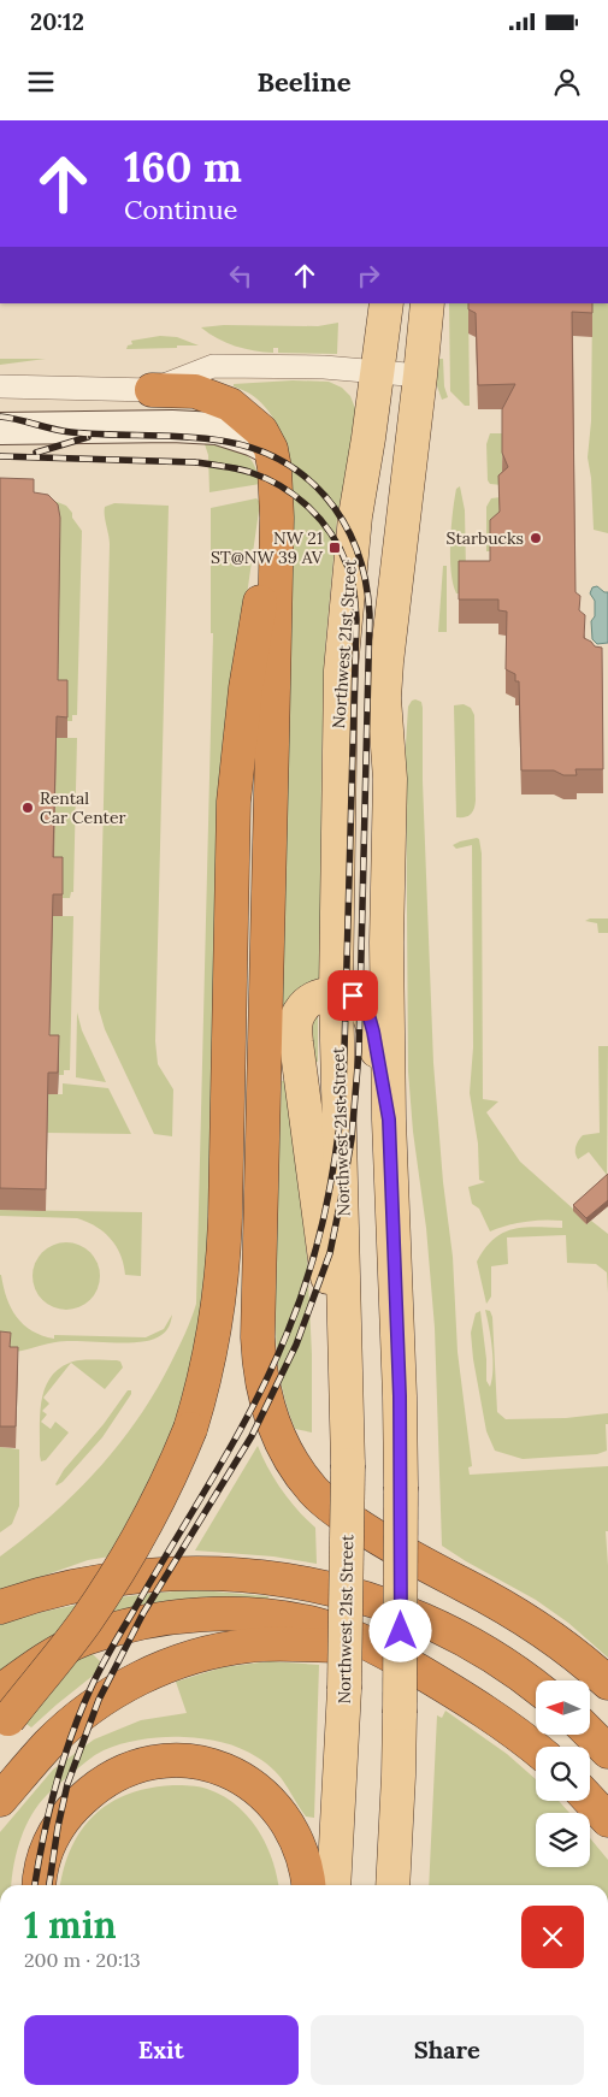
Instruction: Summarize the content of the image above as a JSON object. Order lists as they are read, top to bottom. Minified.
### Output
{"streets":{"main road":["Northwest 21st Street"]},"places":{"other":["Starbucks","Rental Car Center"],"transit":["NW 21 ST@NW 39 AV"]},"north":"left","page":{"status":"20:12","header":"Beeline","turn":["160 m","Continue"],"heading":["1 min","200 m · 20:13"],"buttons":["Exit","Share"]}}
